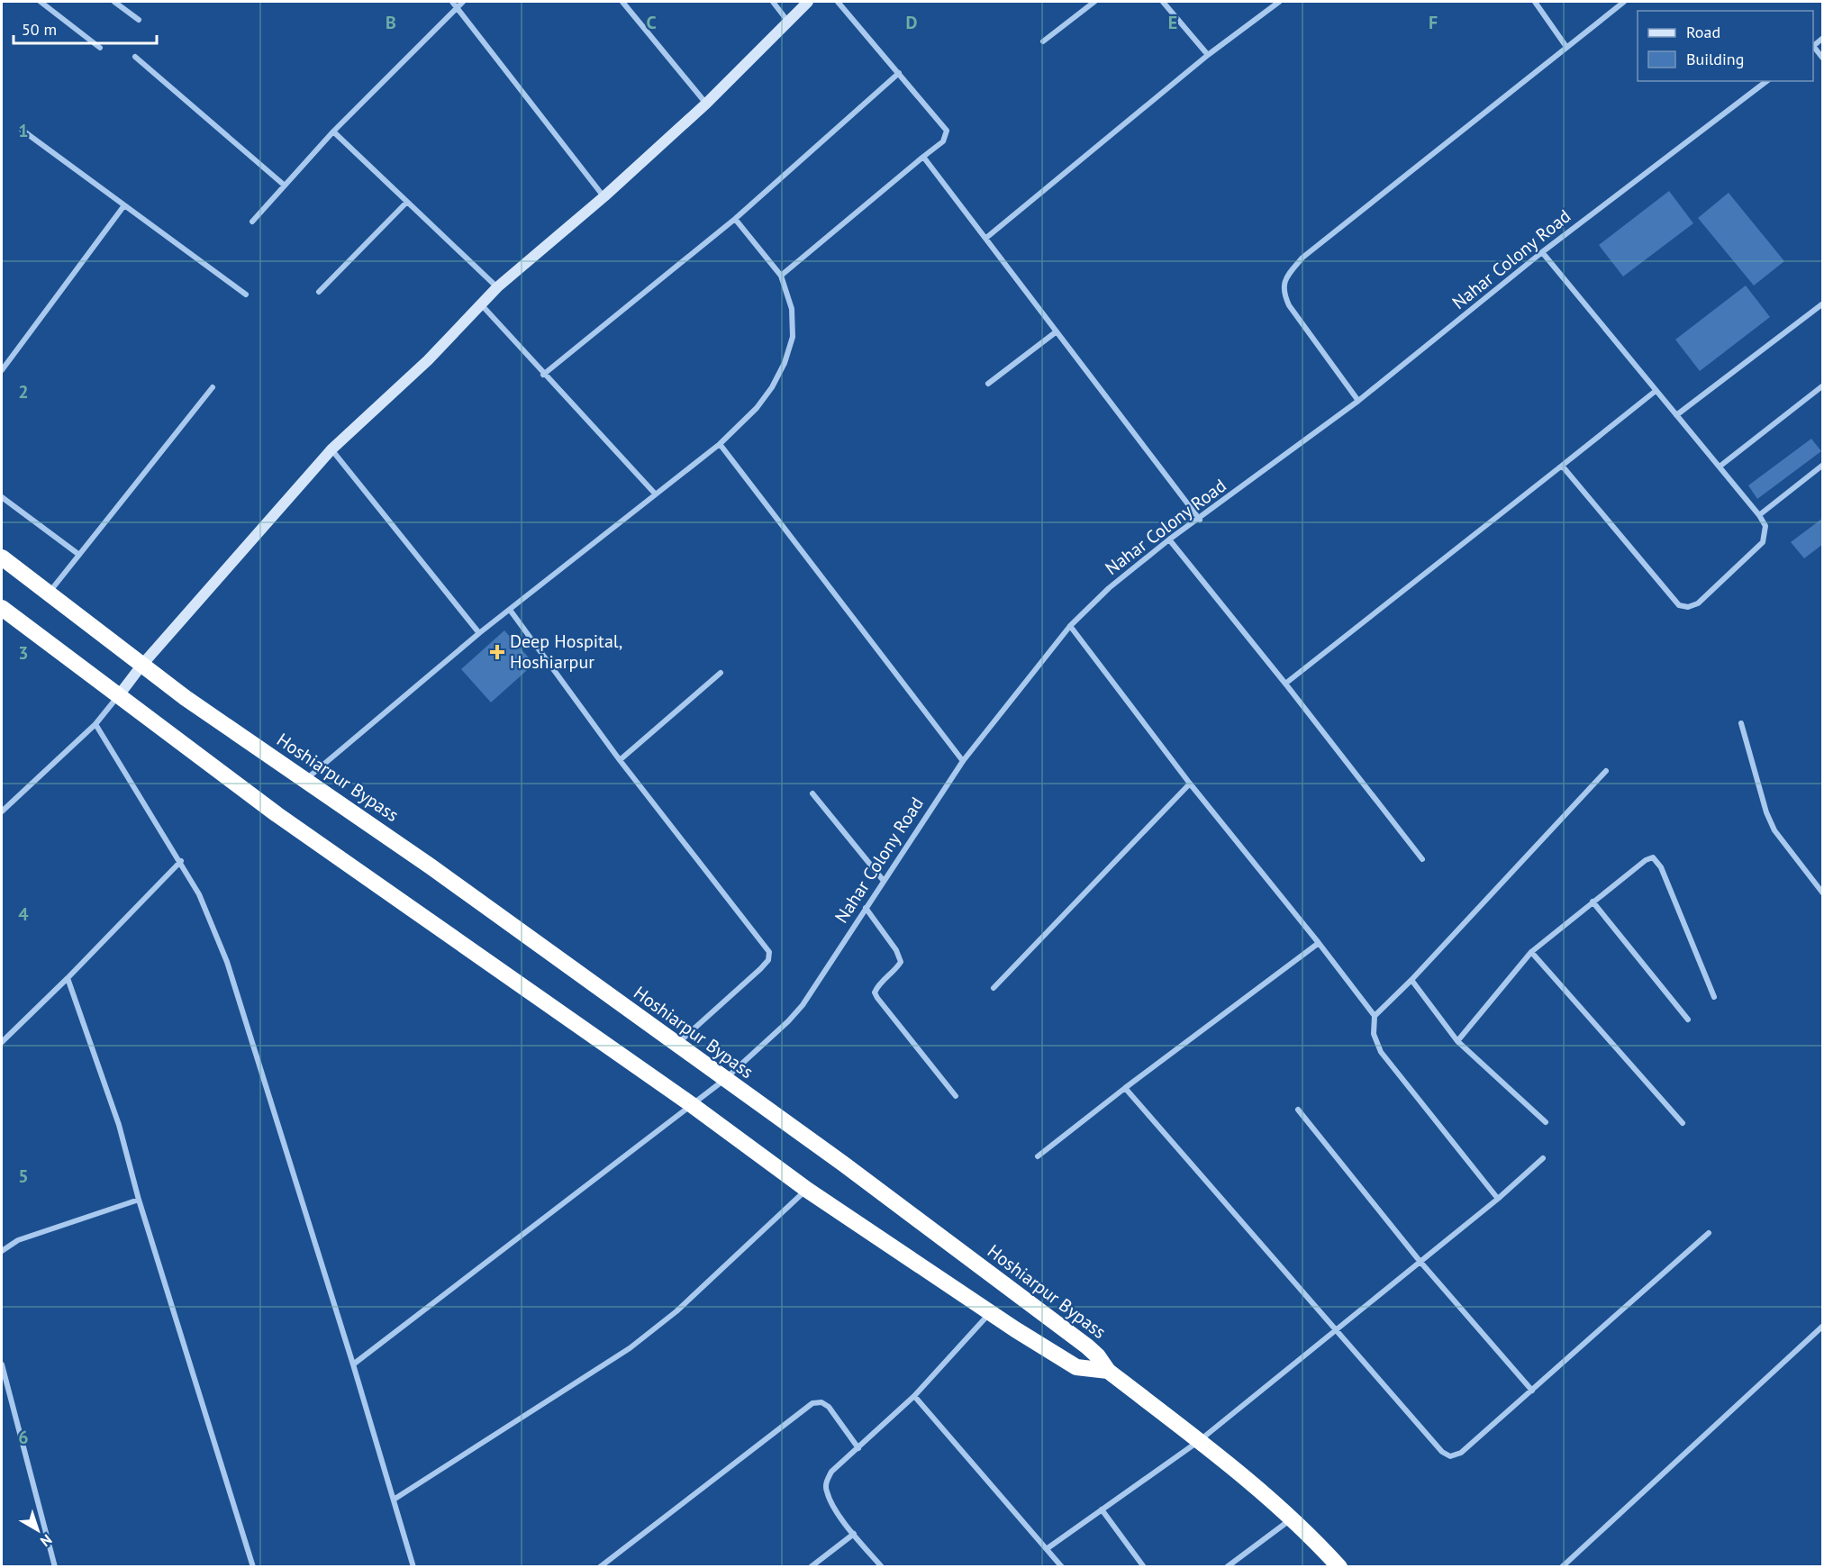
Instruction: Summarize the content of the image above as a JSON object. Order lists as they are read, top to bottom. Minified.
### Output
{"streets":{"highway":["Hoshiarpur Bypass"],"street":["Nahar Colony Road"]},"crossings":[["Nahar Colony Road","Hoshiarpur Bypass"]],"places":{"health":["Deep Hospital, Hoshiarpur"]},"legend":["Road","Building"],"scale_bar":"50 m","north":"bottom right","grid":{"columns":["B","C","D","E","F"],"rows":["1","2","3","4","5","6"]}}
